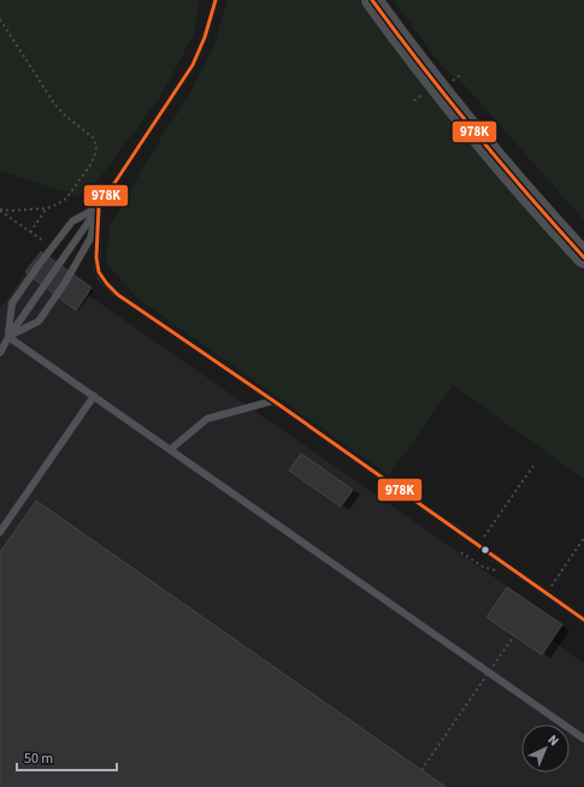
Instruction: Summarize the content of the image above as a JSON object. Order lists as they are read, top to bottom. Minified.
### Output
{"lines":["transit line 978K"],"scale_bar":"50 m","north":"top right"}
